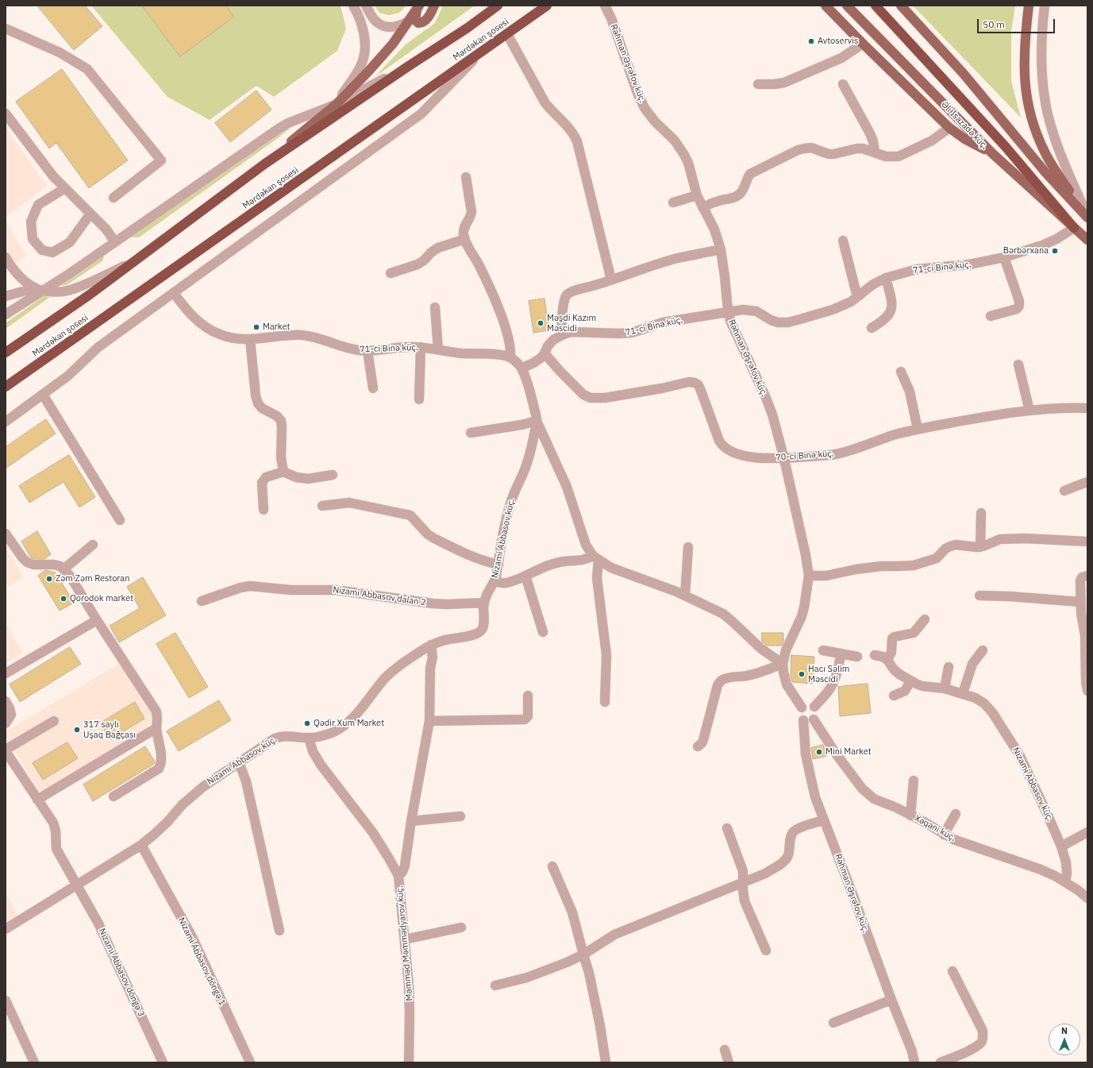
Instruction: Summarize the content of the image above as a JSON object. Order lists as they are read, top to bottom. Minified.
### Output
{"streets":{"highway":["Mərdəkan şosesi"],"main road":["Əli İsazadə küç."],"street":["Rəhman Əşrəfov küç.","71-ci Binə küç.","70-ci Binə küç.","Nizami Abbasov küç.","Nizami Abbasov dalan 2","Xəqani küç.","Məmməd Məmmədyarov küç.","Nizami Abbasov döngə 1","Nizami Abbasov döngə 3"]},"crossings":[["Rəhman Əşrəfov küç.","71-ci Binə küç."],["Rəhman Əşrəfov küç.","70-ci Binə küç."],["Rəhman Əşrəfov küç.","Xəqani küç."],["Əli İsazadə küç.","71-ci Binə küç."],["71-ci Binə küç.","70-ci Binə küç."],["71-ci Binə küç.","Nizami Abbasov küç."],["Nizami Abbasov küç.","Nizami Abbasov dalan 2"],["Nizami Abbasov küç.","Xəqani küç."],["Nizami Abbasov küç.","Məmməd Məmmədyarov küç."],["Nizami Abbasov küç.","Nizami Abbasov döngə 1"],["Nizami Abbasov küç.","Nizami Abbasov döngə 3"]],"places":["Avtoservis","Bərbərxana","Məşdi Kazım Məscidi","Market","Zəm Zəm Restoran","Qorodok market","Hacı Səlim Məscidi","Qədir Xum Market","317 saylı Uşaq Bağçası","Mini Market"],"scale_bar":"50 m","north":"top"}
